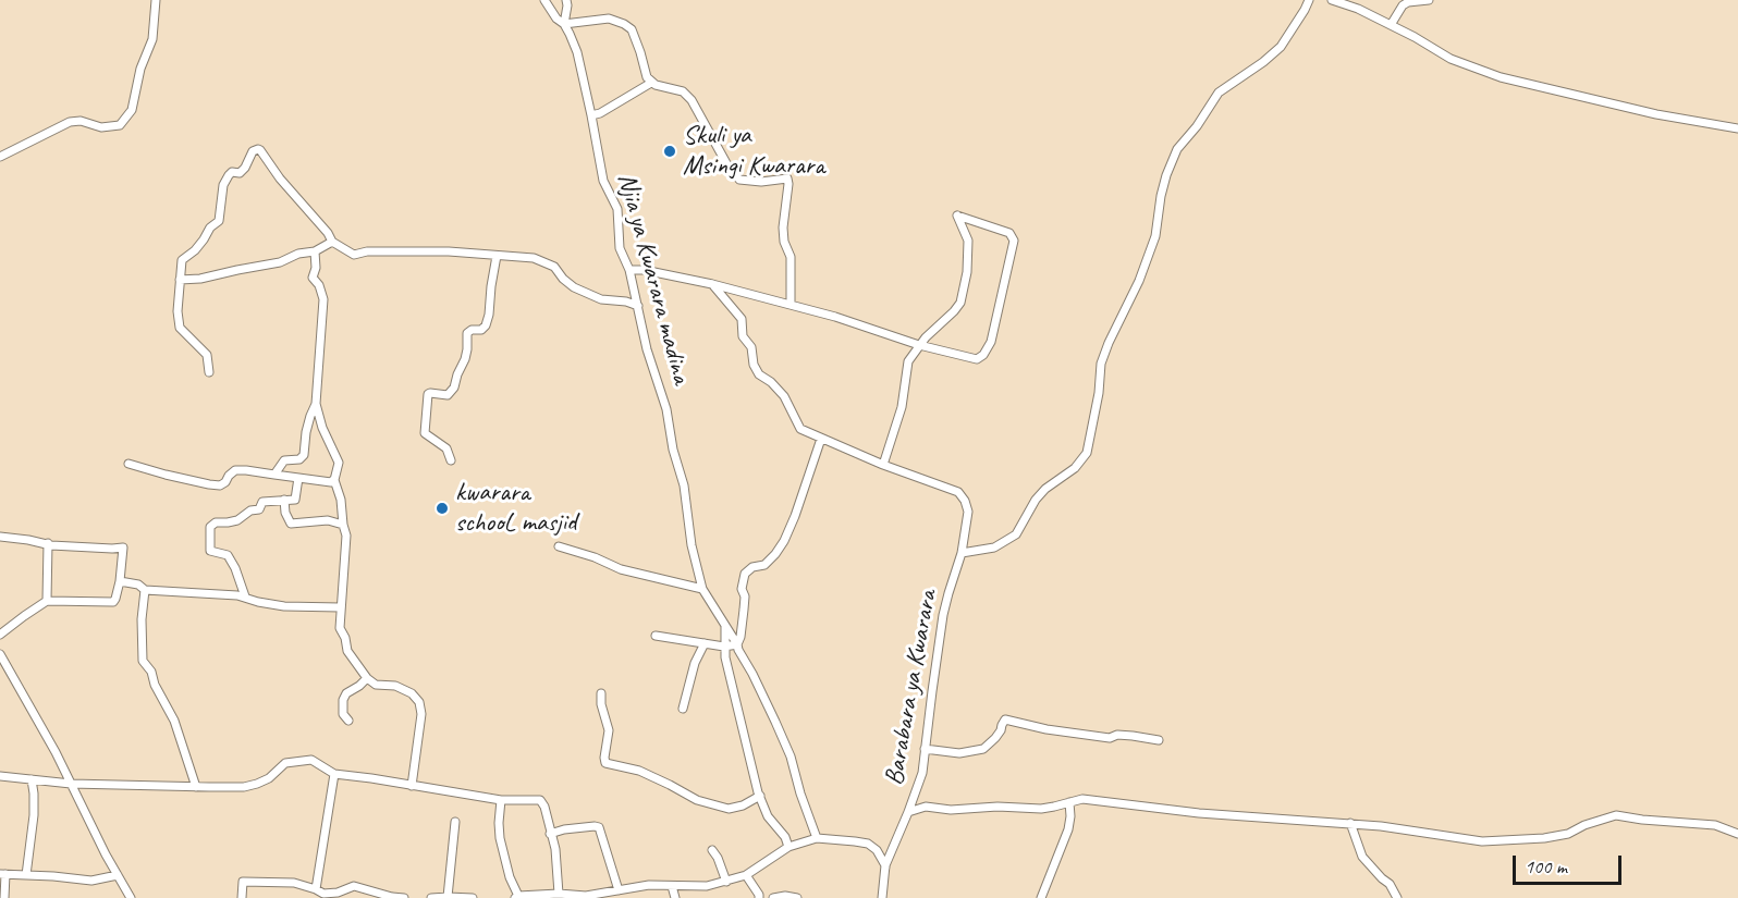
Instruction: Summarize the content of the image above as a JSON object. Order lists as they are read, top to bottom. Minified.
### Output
{"streets":{"street":["Njia ya Kwarara madina","Barabara ya Kwarara"]},"places":["Skuli ya Msingi Kwarara","kwarara schooL masjid"],"scale_bar":"100 m"}
